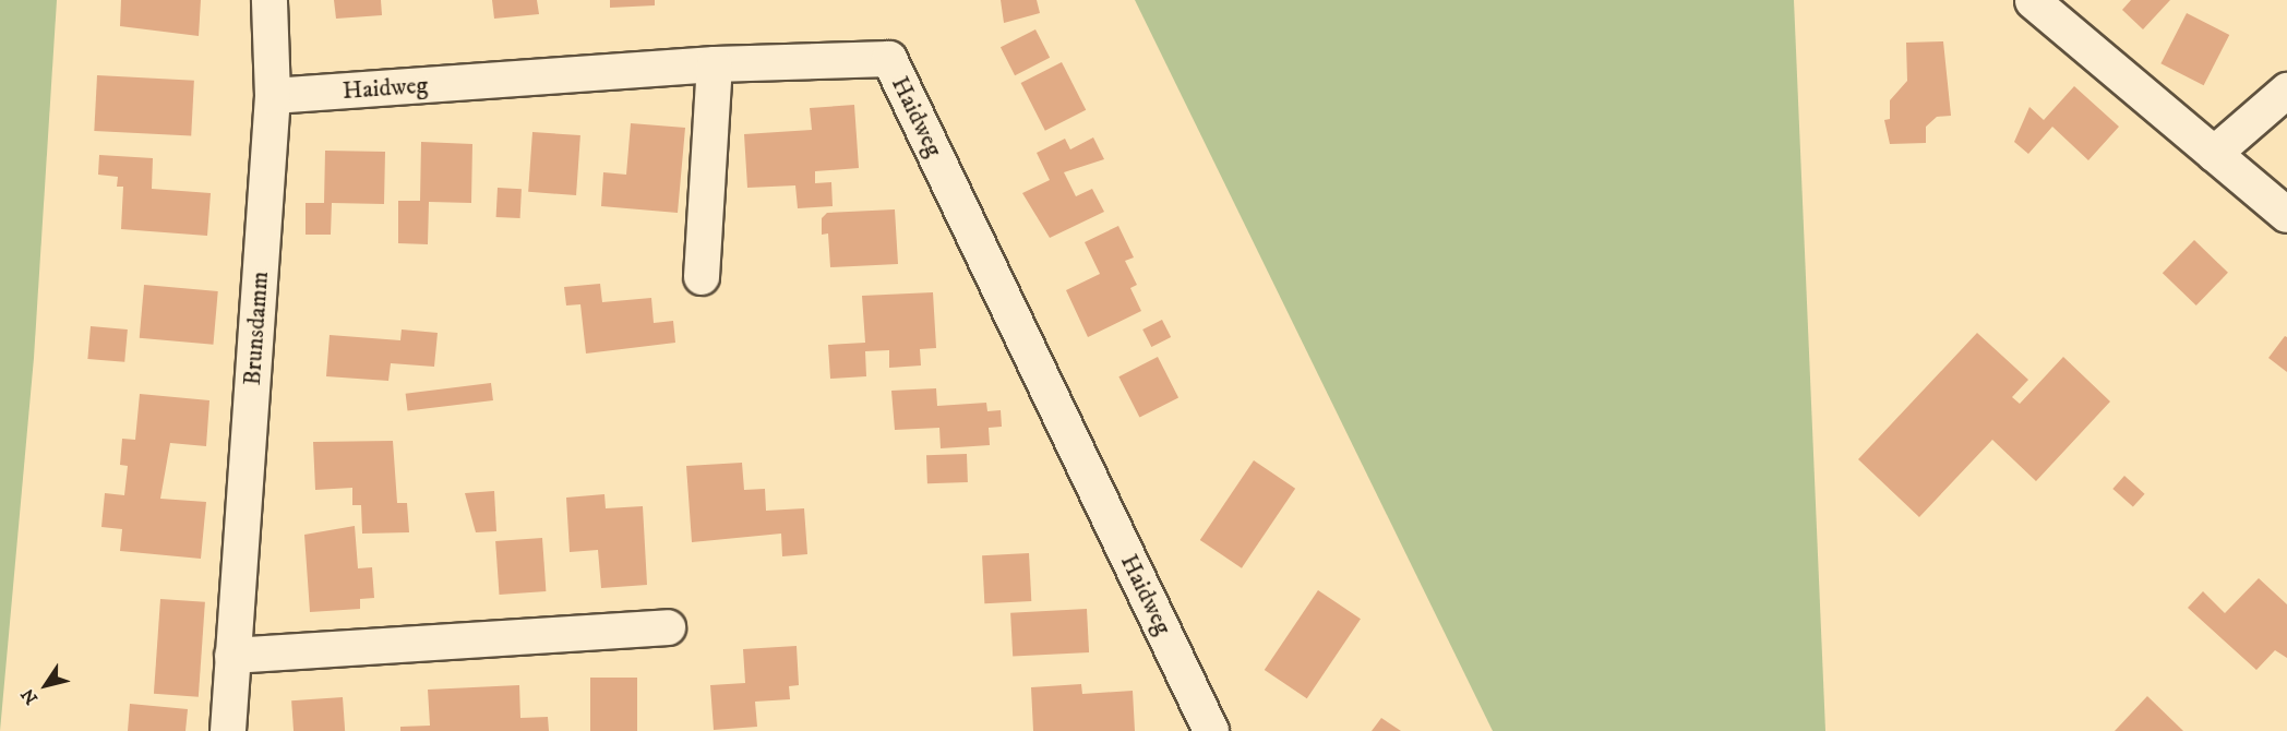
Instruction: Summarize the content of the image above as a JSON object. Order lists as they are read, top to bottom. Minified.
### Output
{"streets":{"street":["Haidweg","Brunsdamm"]},"crossings":[["Haidweg","Brunsdamm"]],"north":"bottom left"}
